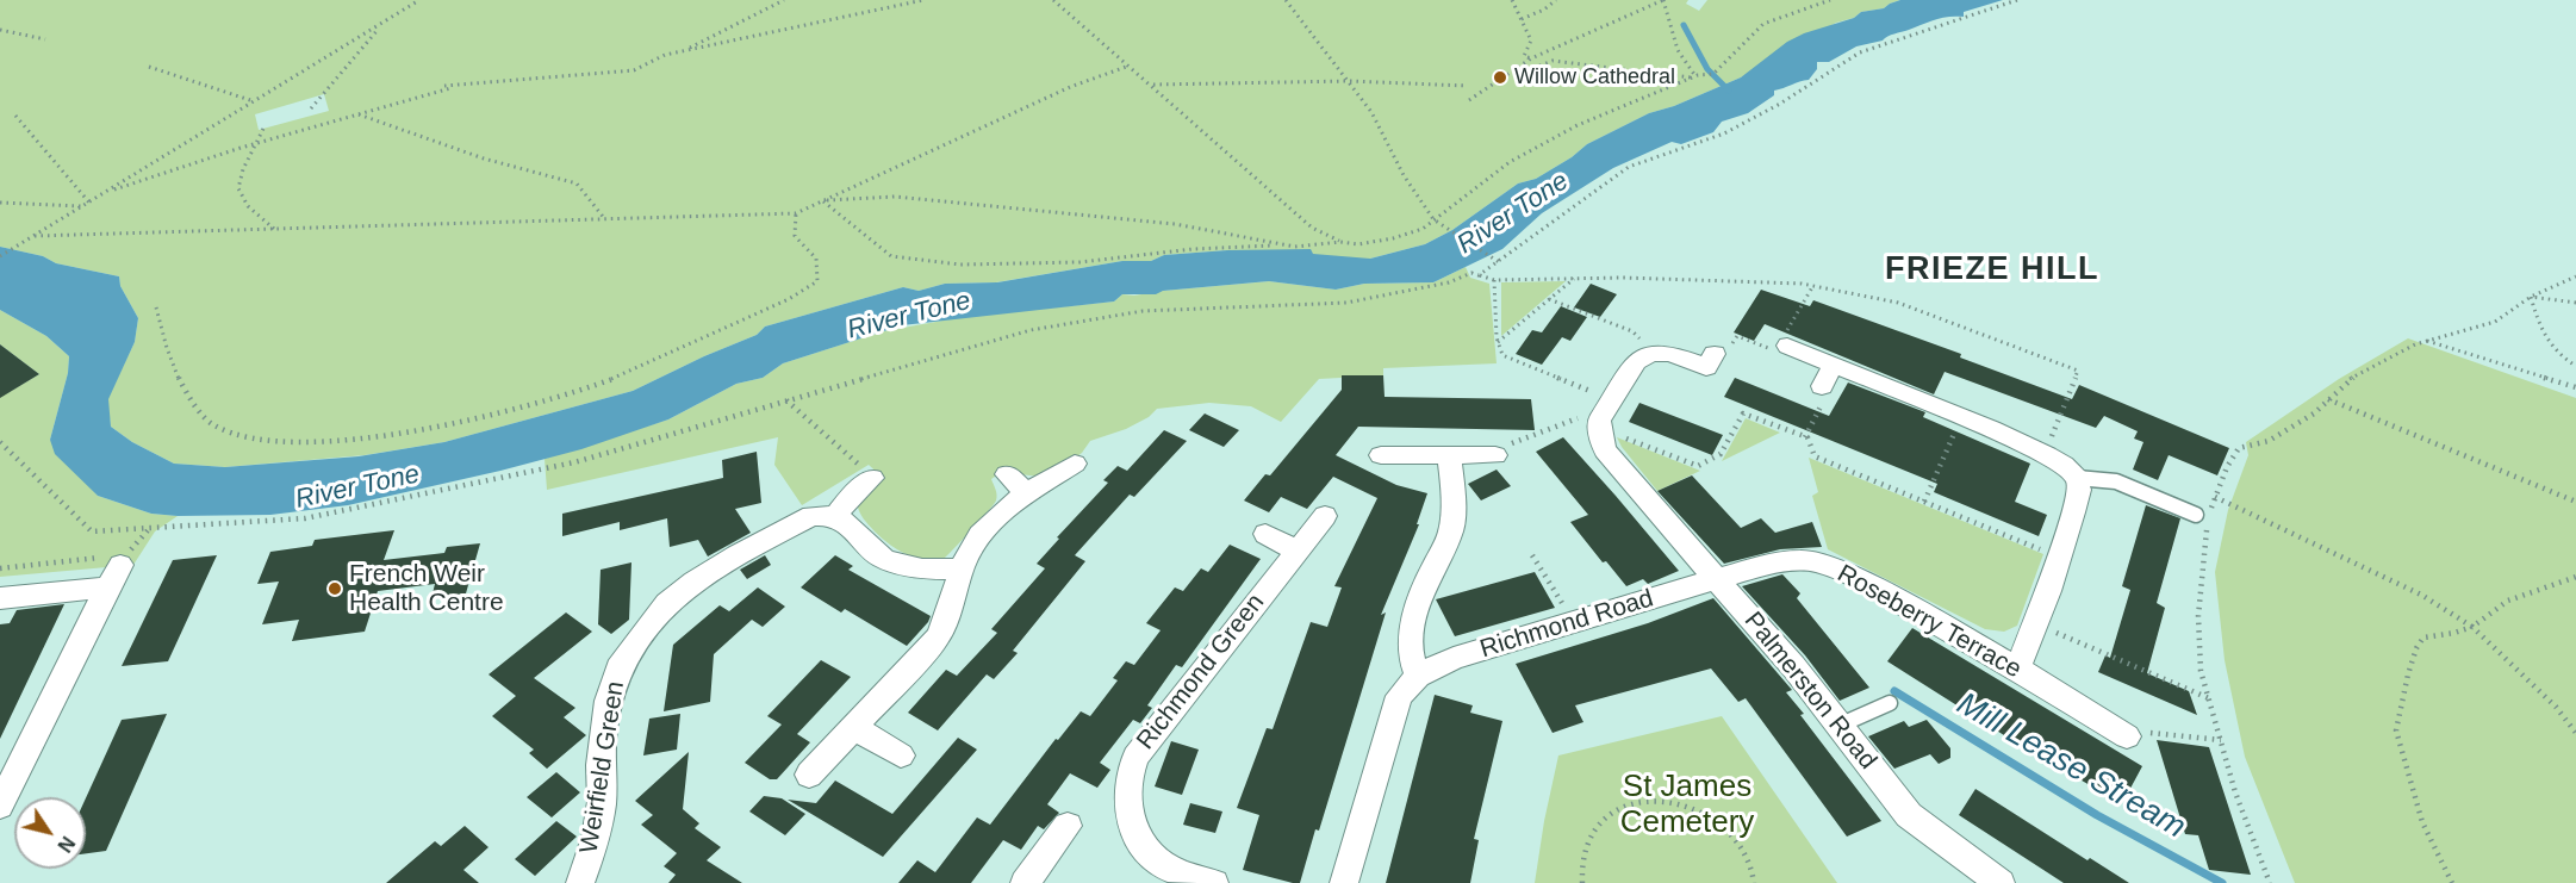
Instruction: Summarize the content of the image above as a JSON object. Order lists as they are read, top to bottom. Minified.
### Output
{"streets":{"street":["Roseberry Terrace","Richmond Road","Richmond Green","Palmerston Road","Weirfield Green"]},"crossings":[["Roseberry Terrace","Richmond Road"],["Roseberry Terrace","Palmerston Road"],["Richmond Road","Palmerston Road"]],"districts":["FRIEZE HILL"],"water":["River Tone","Mill Lease Stream"],"parks":["St James Cemetery"],"places":["Willow Cathedral","French Weir Health Centre"],"north":"bottom right"}
